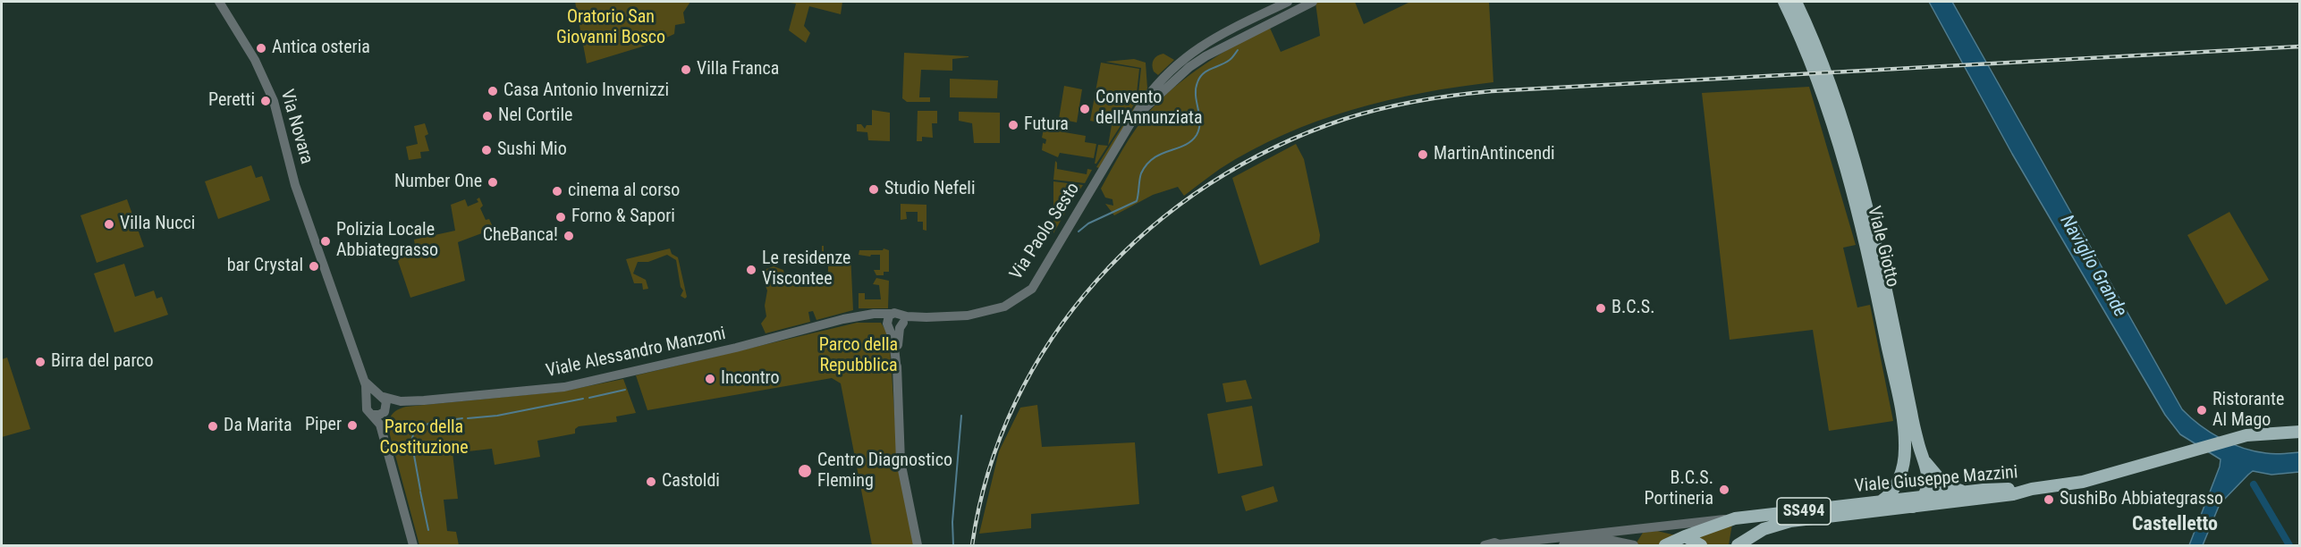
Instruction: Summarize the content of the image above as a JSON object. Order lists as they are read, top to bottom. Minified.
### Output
{"streets":{"main road":["Viale Giotto","Viale Giuseppe Mazzini","SS494"],"street":["Via Novara","Via Paolo Sesto","Viale Alessandro Manzoni"]},"crossings":[["Via Novara","Viale Alessandro Manzoni"],["Via Paolo Sesto","Viale Alessandro Manzoni"],["Viale Giotto","Viale Giuseppe Mazzini"],["Viale Giuseppe Mazzini","SS494"]],"districts":["Castelletto"],"water":["Naviglio Grande"],"parks":["Oratorio San Giovanni Bosco","Parco della Repubblica","Parco della Costituzione"],"places":["Antica osteria","Villa Franca","Casa Antonio Invernizzi","Peretti","Convento dell'Annunziata","Nel Cortile","Futura","Sushi Mio","MartinAntincendi","Number One","Studio Nefeli","cinema al corso","Forno & Sapori","Villa Nucci","CheBanca!","Polizia Locale Abbiategrasso","bar Crystal","Le residenze Viscontee","B.C.S.","Birra del parco","Incontro","Ristorante Al Mago","Piper","Da Marita","Centro Diagnostico Fleming","Castoldi","B.C.S. Portineria","SushiBo Abbiategrasso"]}
